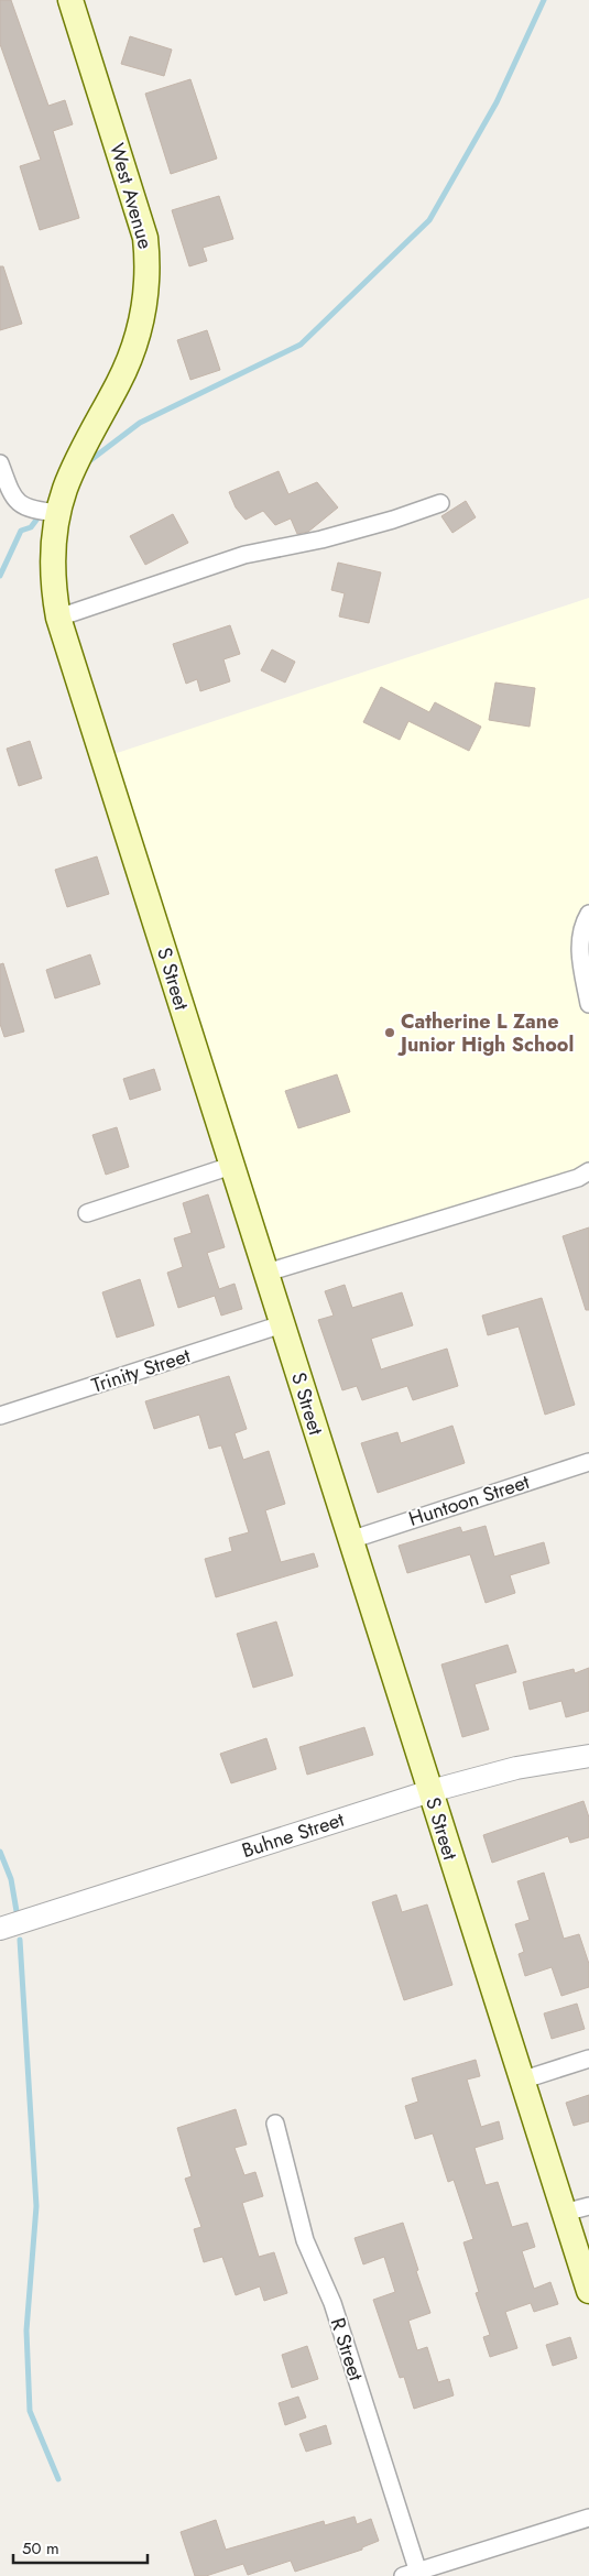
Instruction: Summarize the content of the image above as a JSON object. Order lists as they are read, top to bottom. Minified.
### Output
{"streets":{"main road":["West Avenue","S Street"],"street":["Trinity Street","Huntoon Street","Buhne Street","R Street"]},"crossings":[["West Avenue","S Street"],["S Street","Trinity Street"],["S Street","Huntoon Street"],["S Street","Buhne Street"]],"places":["Catherine L Zane Junior High School"],"scale_bar":"50 m"}
